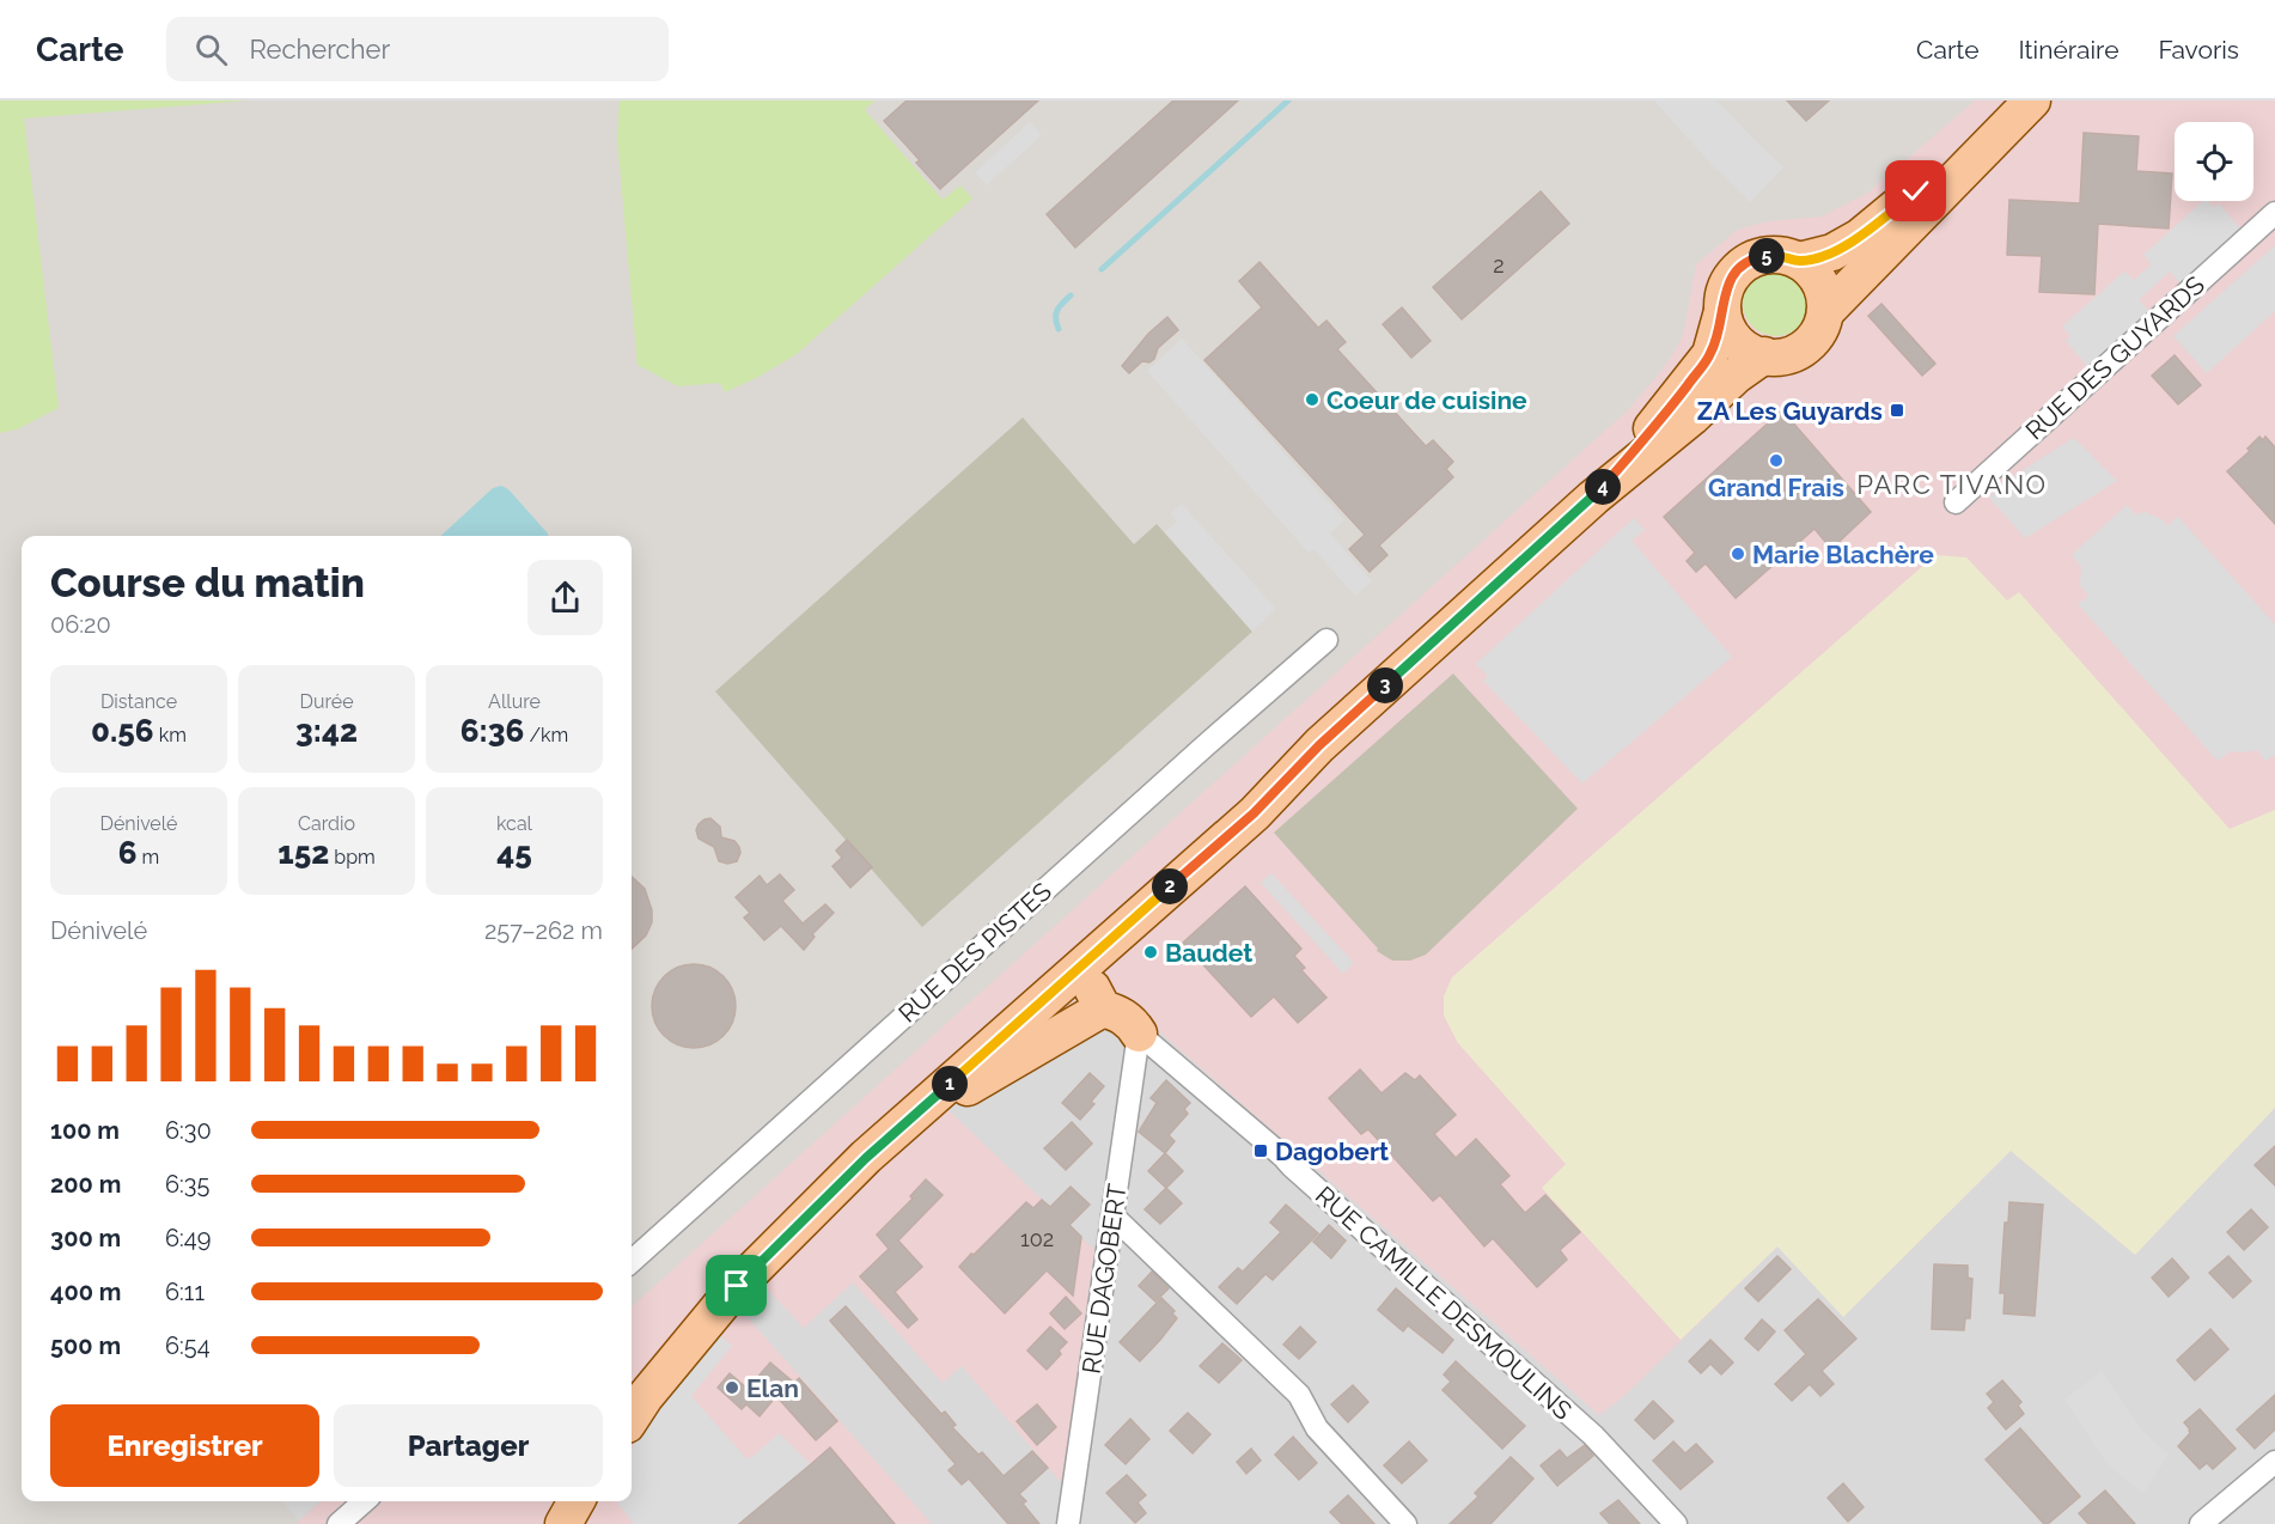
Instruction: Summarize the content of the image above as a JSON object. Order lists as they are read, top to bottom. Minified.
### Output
{"streets":{"street":["RUE DES GUYARDS","RUE DES PISTES","RUE DAGOBERT","RUE CAMILLE DESMOULINS"]},"crossings":[["RUE DAGOBERT","RUE CAMILLE DESMOULINS"]],"districts":["PARC TIVANO"],"places":{"other":["Coeur de cuisine","Grand Frais","Marie Blachère","Baudet","Elan"],"transit":["ZA Les Guyards","Dagobert"]},"house_numbers":["2","102"],"page":{"header":"Carte","search":"Rechercher","nav":["Carte","Itinéraire","Favoris"],"pins":["5","4","3","2","1"],"heading":["Course du matin","06:20"],"stats":[["Distance","0.56 km"],["Durée","3:42"],["Allure","6:36 /km"],["Dénivelé","6 m"],["Cardio","152 bpm"],["kcal","45"]],"chart":["Dénivelé","257–262 m"],"list":[{"name":"100 m","note":"6:30"},{"name":"200 m","note":"6:35"},{"name":"300 m","note":"6:49"},{"name":"400 m","note":"6:11"},{"name":"500 m","note":"6:54"}],"buttons":["Enregistrer","Partager"]}}
